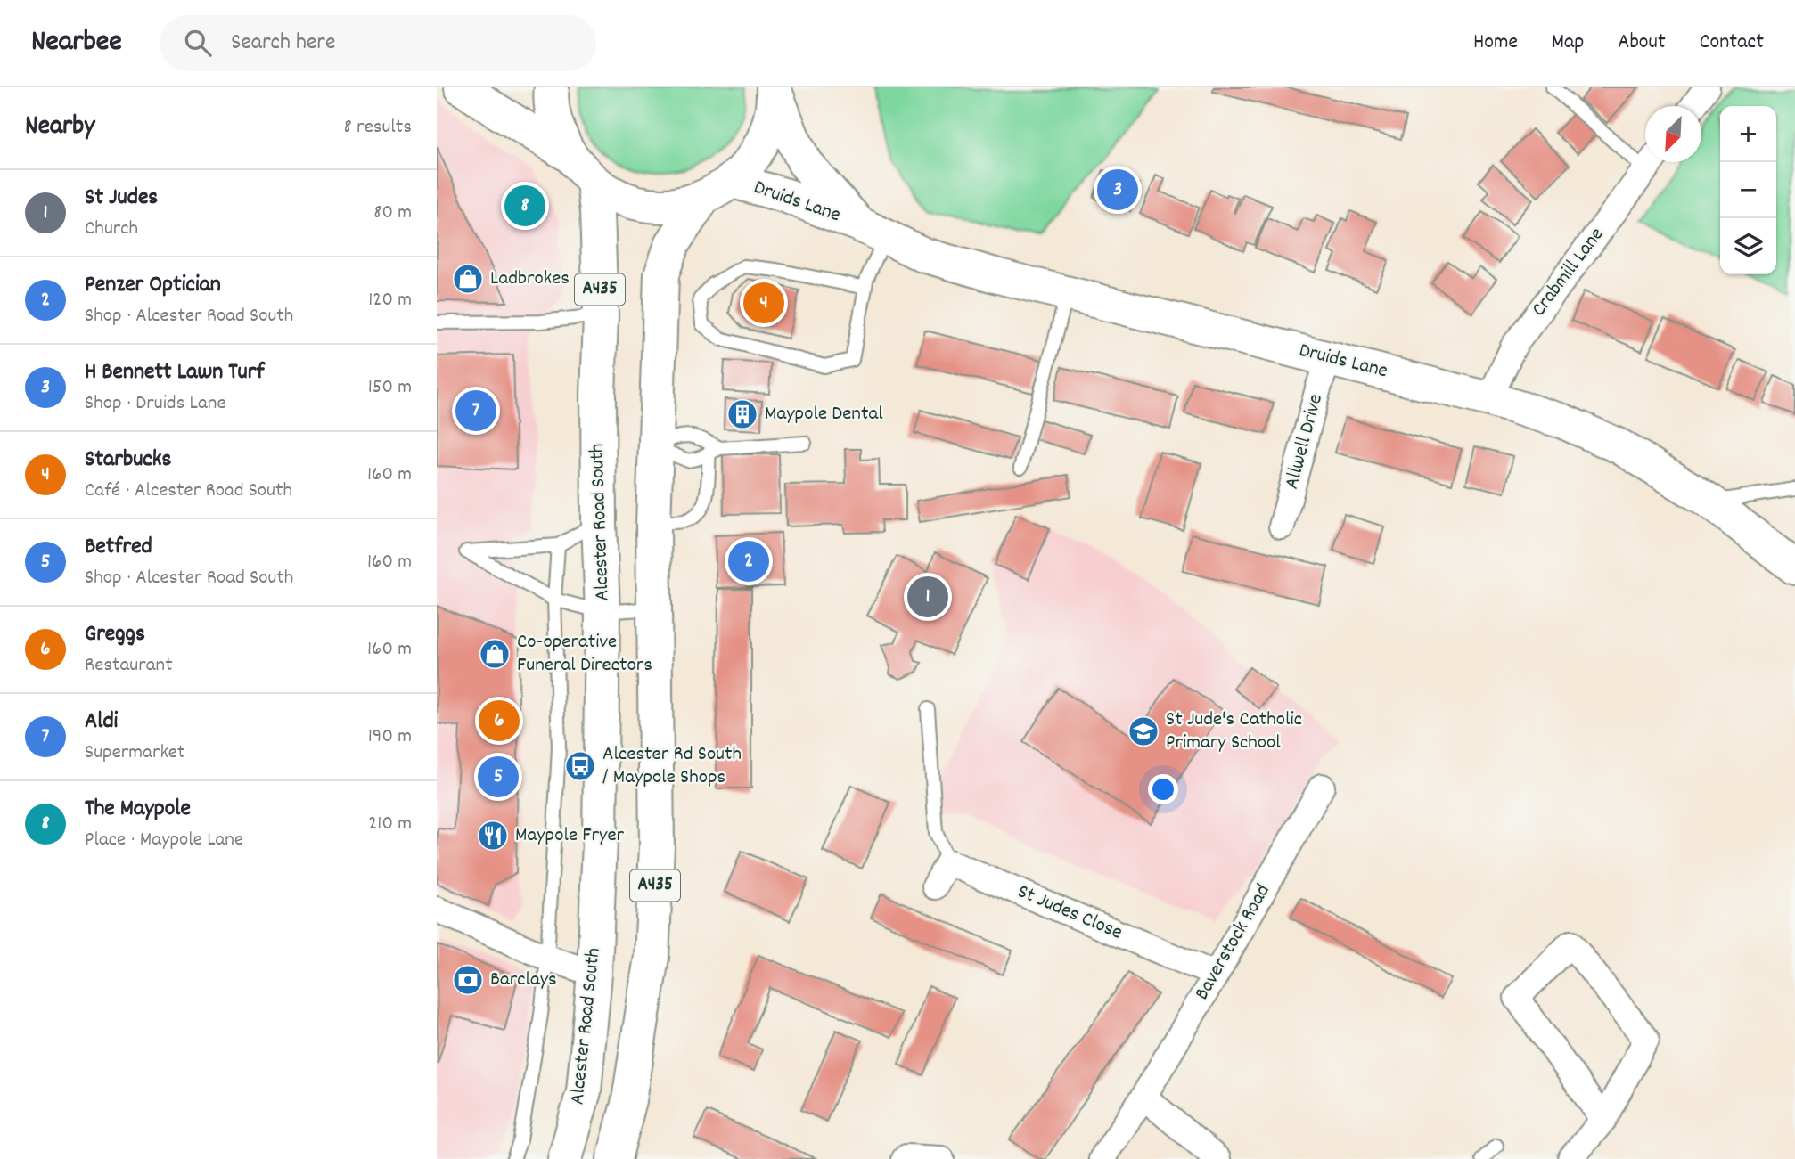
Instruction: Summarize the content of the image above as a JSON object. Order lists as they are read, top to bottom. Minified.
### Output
{"streets":{"main road":["Druids Lane","A435","Alcester Road South"],"street":["Crabmill Lane","Allwell Drive","St Judes Close","Baverstock Road"]},"crossings":[["Druids Lane","Crabmill Lane"],["Druids Lane","A435"],["Druids Lane","Allwell Drive"],["A435","Alcester Road South"],["St Judes Close","Baverstock Road"]],"places":{"shop":["Ladbrokes","Co-operative Funeral Directors"],"building":["Maypole Dental"],"school or university":["St Jude's Catholic Primary School"],"bus stop":["Alcester Rd South / Maypole Shops"],"restaurant":["Maypole Fryer"],"bank":["Barclays"]},"north":"bottom left","page":{"header":"Nearbee","search":"Search here","nav":["Home","Map","About","Contact"],"heading":["Nearby","8 results"],"map_buttons":["+","−"],"pins":["3","8","4","7","2","1","6","5"],"list":[{"mark":"1","name":"St Judes","note":"Church","value":"80 m"},{"mark":"2","name":"Penzer Optician","note":"Shop · Alcester Road South","value":"120 m"},{"mark":"3","name":"H Bennett Lawn Turf","note":"Shop · Druids Lane","value":"150 m"},{"mark":"4","name":"Starbucks","note":"Café · Alcester Road South","value":"160 m"},{"mark":"5","name":"Betfred","note":"Shop · Alcester Road South","value":"160 m"},{"mark":"6","name":"Greggs","note":"Restaurant","value":"160 m"},{"mark":"7","name":"Aldi","note":"Supermarket","value":"190 m"},{"mark":"8","name":"The Maypole","note":"Place · Maypole Lane","value":"210 m"}]}}
